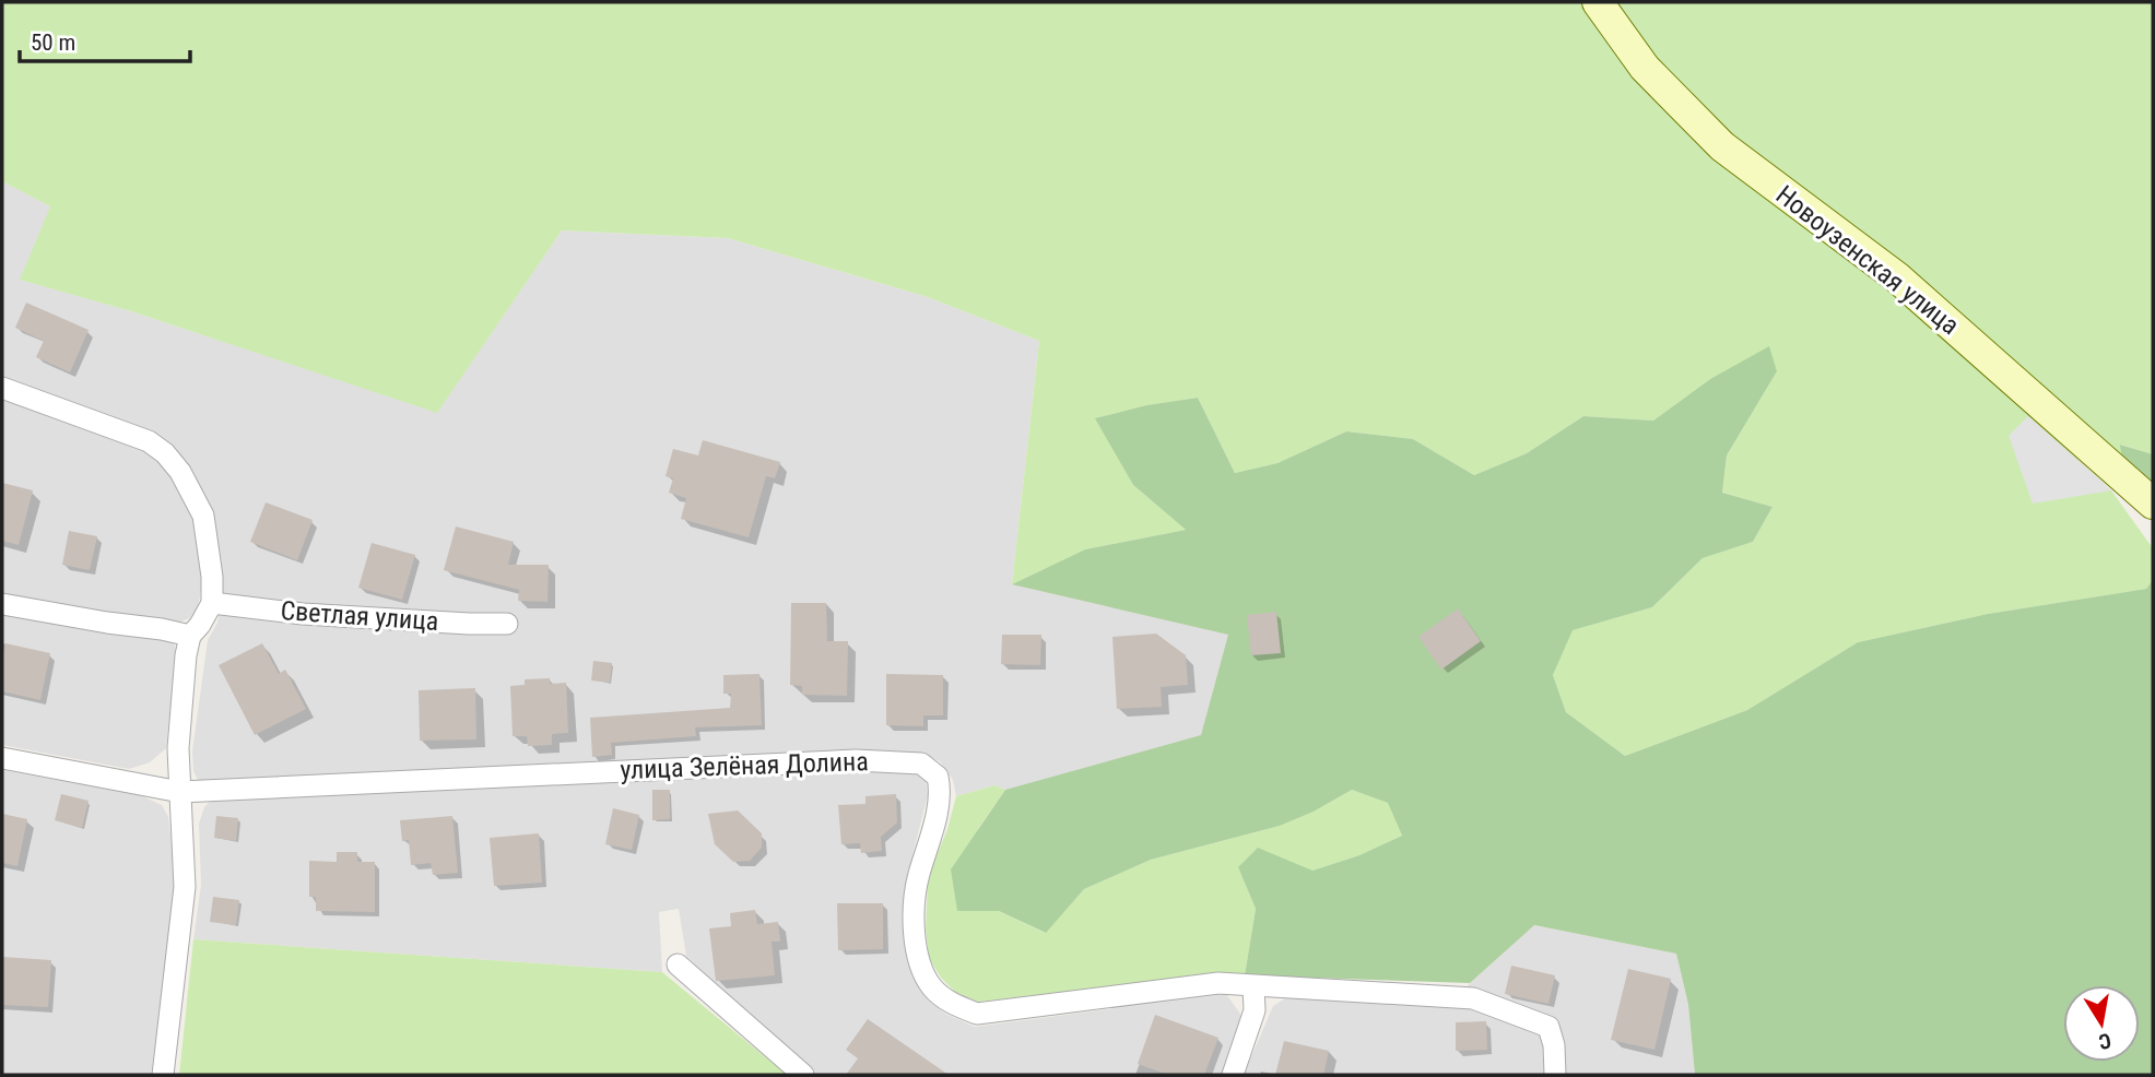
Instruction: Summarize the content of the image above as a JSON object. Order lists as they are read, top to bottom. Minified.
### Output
{"streets":{"main road":["Новоузенская улица"],"street":["Светлая улица","улица Зелёная Долина"]},"scale_bar":"50 m","north":"bottom"}
